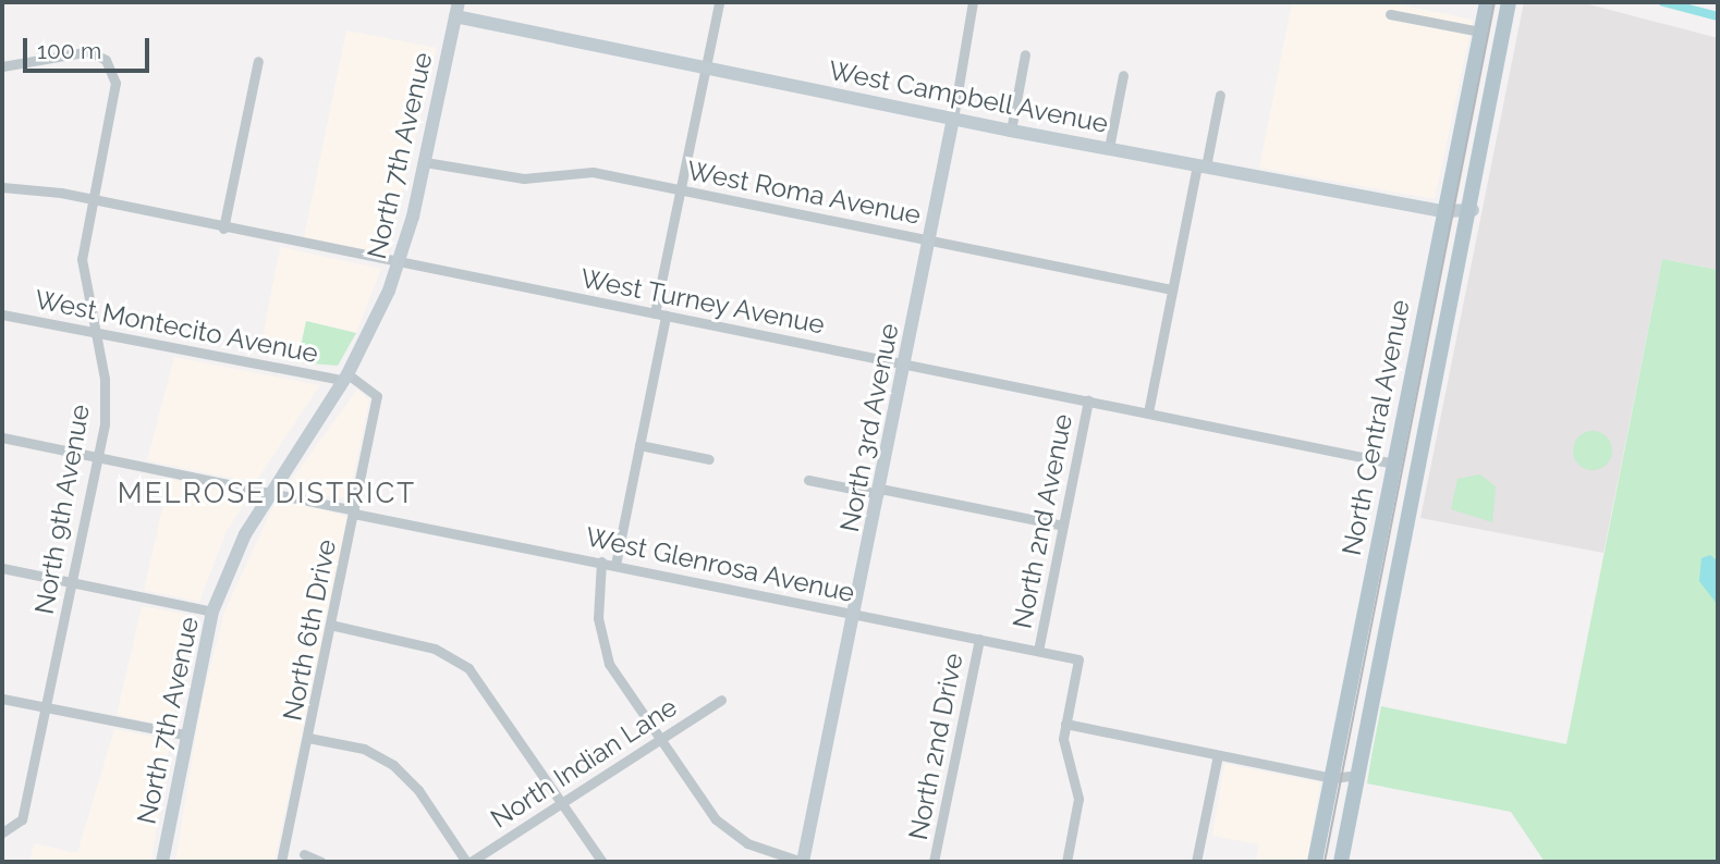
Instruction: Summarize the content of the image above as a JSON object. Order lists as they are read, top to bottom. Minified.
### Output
{"streets":{"main road":["North Central Avenue"],"street":["West Campbell Avenue","North 7th Avenue","West Roma Avenue","West Turney Avenue","West Montecito Avenue","North 3rd Avenue","North 9th Avenue","North 2nd Avenue","West Glenrosa Avenue","North 6th Drive","North 2nd Drive","North Indian Lane"]},"crossings":[["West Campbell Avenue","North 7th Avenue"],["West Campbell Avenue","North 3rd Avenue"],["West Campbell Avenue","North Central Avenue"],["North 7th Avenue","West Roma Avenue"],["North 7th Avenue","West Turney Avenue"],["North 7th Avenue","West Montecito Avenue"],["North 7th Avenue","West Glenrosa Avenue"],["North 7th Avenue","North 6th Drive"],["West Roma Avenue","North 3rd Avenue"],["West Turney Avenue","North 3rd Avenue"],["West Turney Avenue","North Central Avenue"],["West Turney Avenue","North 9th Avenue"],["West Turney Avenue","North 2nd Avenue"],["West Montecito Avenue","North 9th Avenue"],["West Montecito Avenue","North 6th Drive"],["North 3rd Avenue","West Glenrosa Avenue"],["North 9th Avenue","West Glenrosa Avenue"],["North 2nd Avenue","West Glenrosa Avenue"],["West Glenrosa Avenue","North 6th Drive"],["West Glenrosa Avenue","North 2nd Drive"]],"districts":["MELROSE DISTRICT"],"scale_bar":"100 m"}
